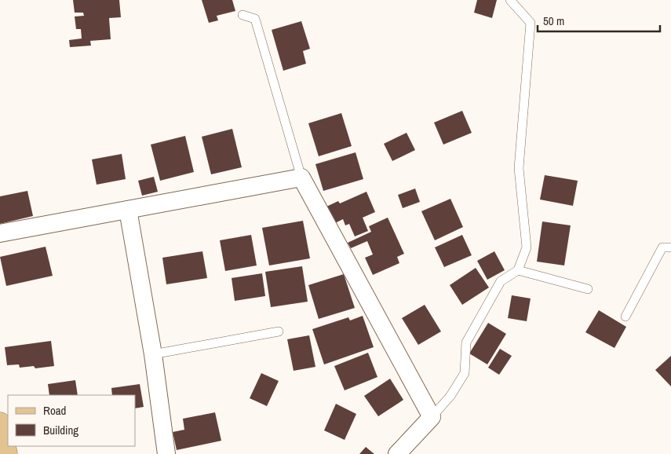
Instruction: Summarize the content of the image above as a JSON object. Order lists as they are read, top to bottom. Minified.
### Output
{"legend":["Road","Building"],"scale_bar":"50 m"}
